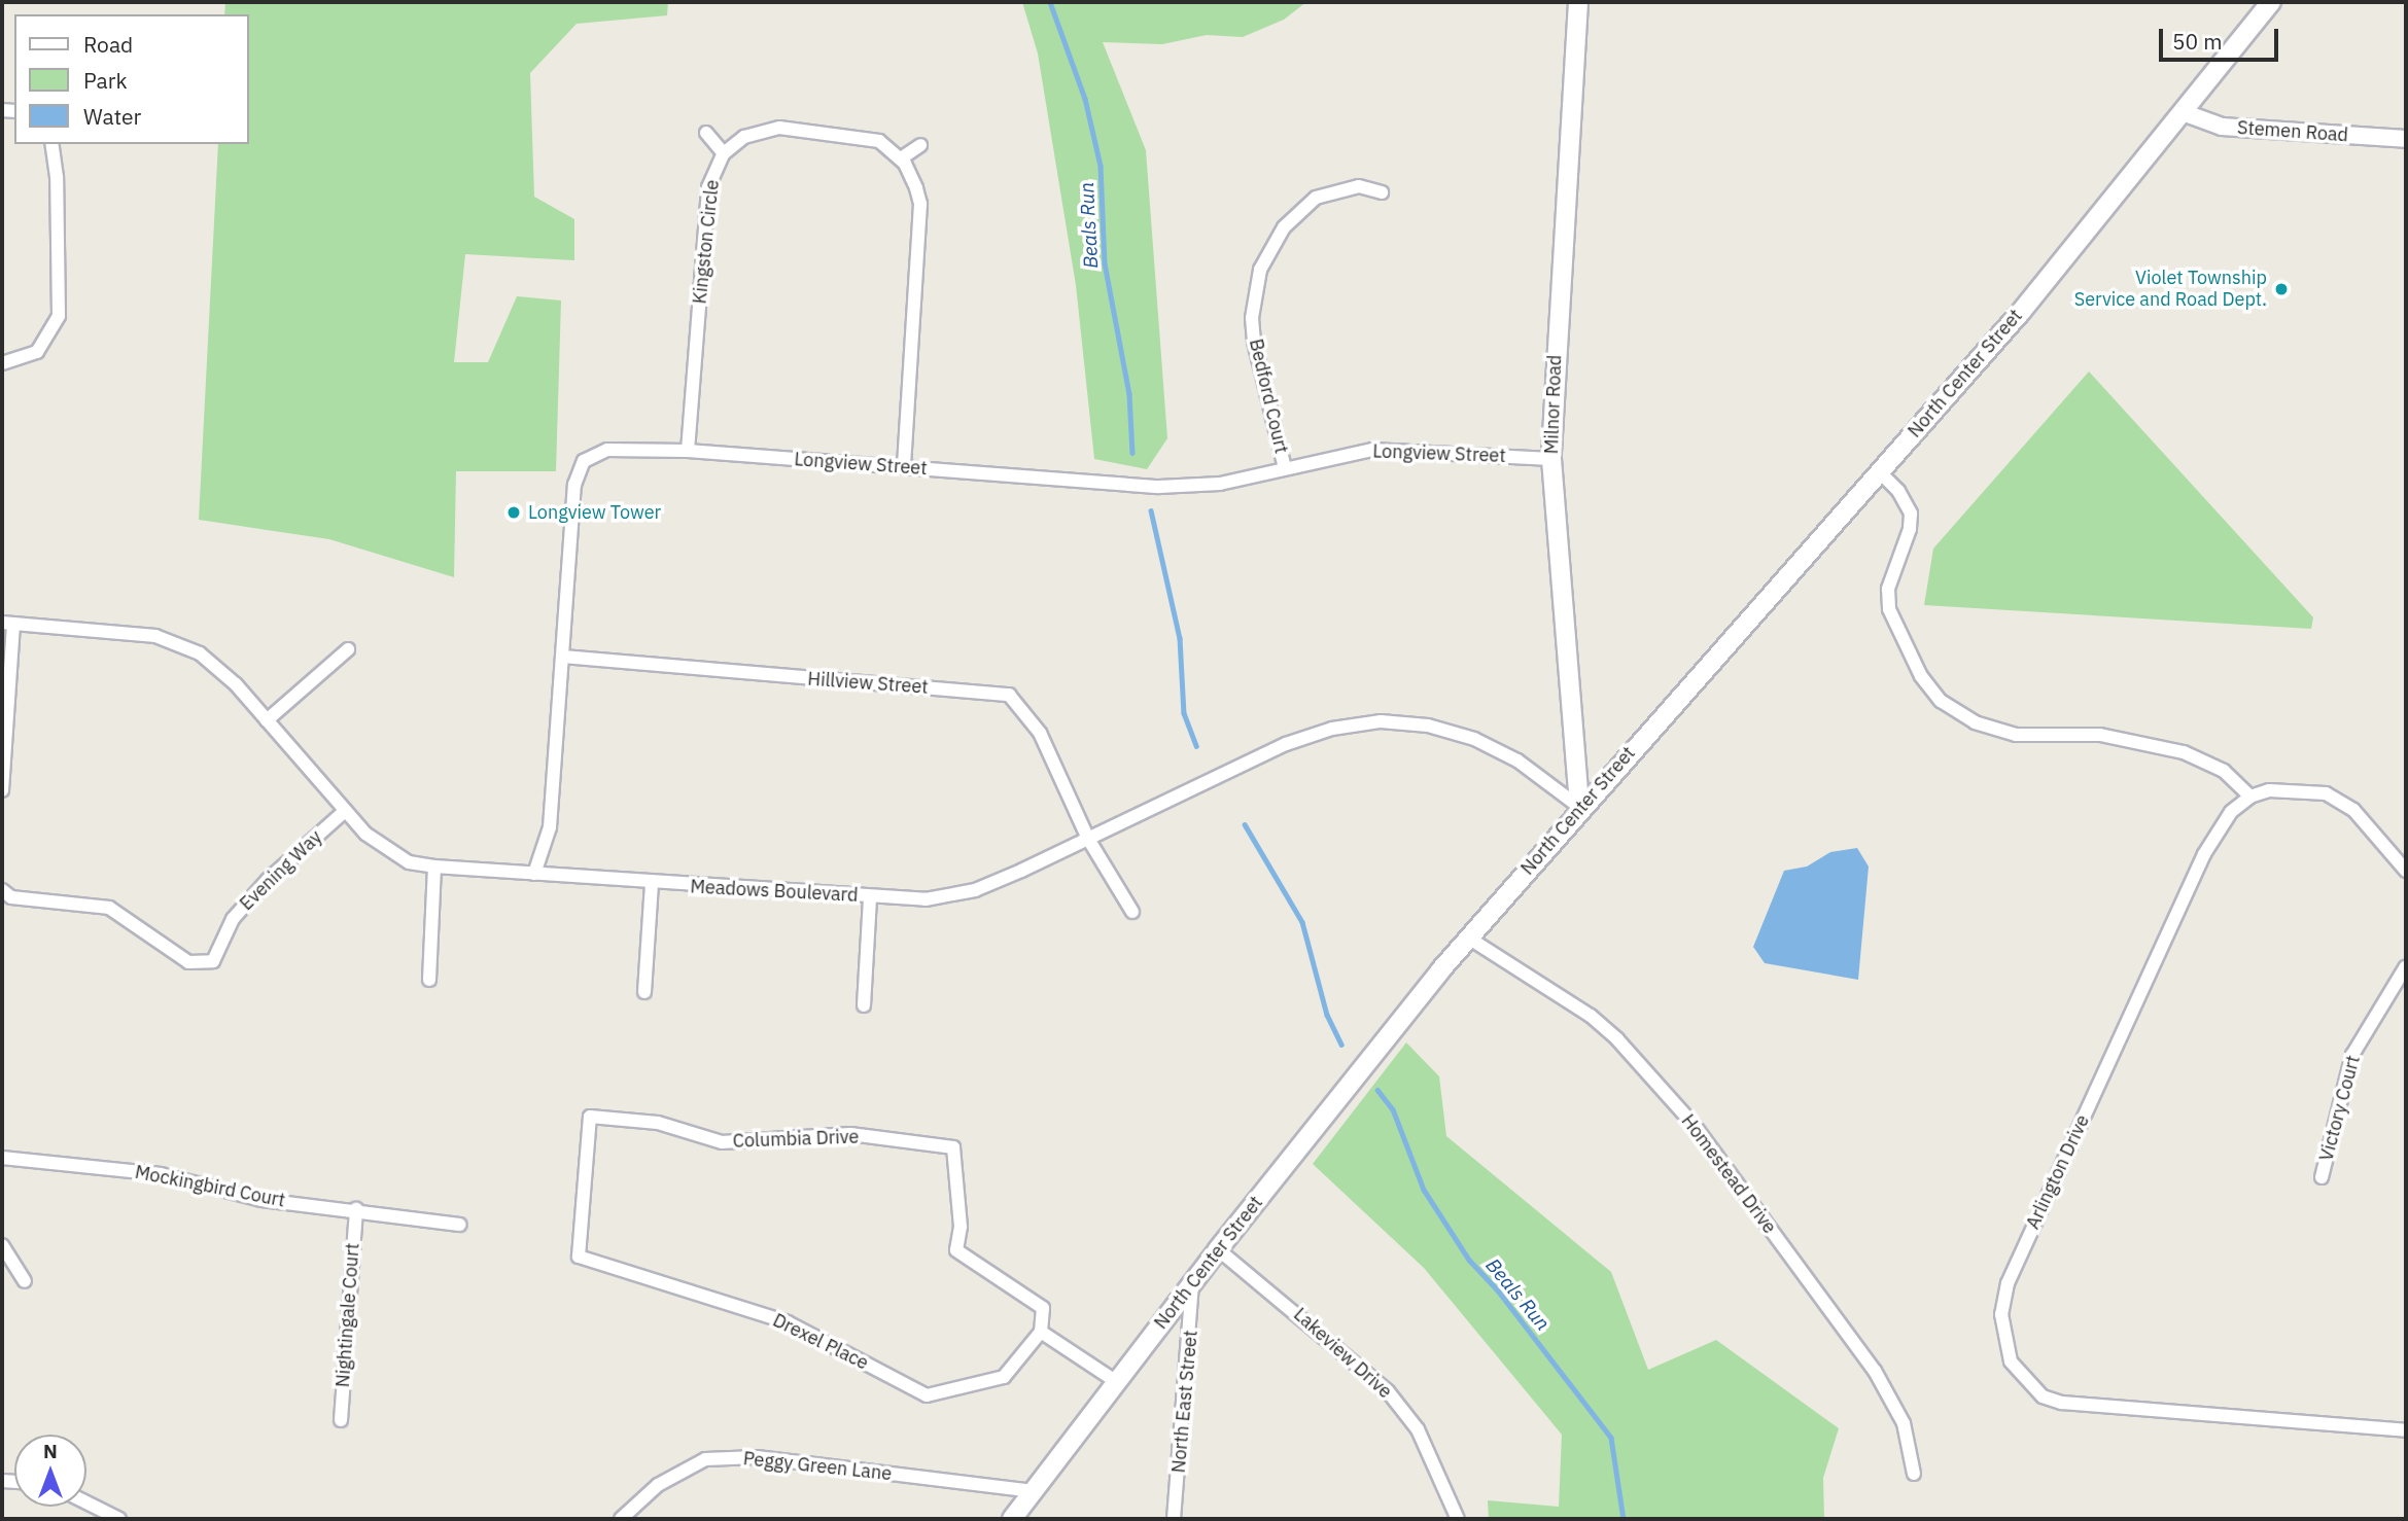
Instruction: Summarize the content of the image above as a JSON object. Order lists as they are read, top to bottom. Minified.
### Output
{"streets":{"main road":["North Center Street","Milnor Road"],"street":["Stemen Road","Kingston Circle","Bedford Court","Longview Street","Hillview Street","Evening Way","Meadows Boulevard","Victory Court","Columbia Drive","Arlington Drive","Homestead Drive","Mockingbird Court","Nightingale Court","Drexel Place","Lakeview Drive","North East Street","Peggy Green Lane"]},"crossings":[["Stemen Road","North Center Street"],["Kingston Circle","Longview Street"],["North Center Street","Milnor Road"],["North Center Street","Meadows Boulevard"],["North Center Street","Homestead Drive"],["North Center Street","Lakeview Drive"],["North Center Street","North East Street"],["North Center Street","Peggy Green Lane"],["Bedford Court","Longview Street"],["Milnor Road","Longview Street"],["Milnor Road","Meadows Boulevard"],["Longview Street","Hillview Street"],["Longview Street","Meadows Boulevard"],["Hillview Street","Meadows Boulevard"],["Evening Way","Meadows Boulevard"],["Columbia Drive","Drexel Place"],["Mockingbird Court","Nightingale Court"]],"water":["Beals Run"],"places":["Violet Township Service and Road Dept.","Longview Tower"],"legend":["Road","Park","Water"],"scale_bar":"50 m","north":"top"}
